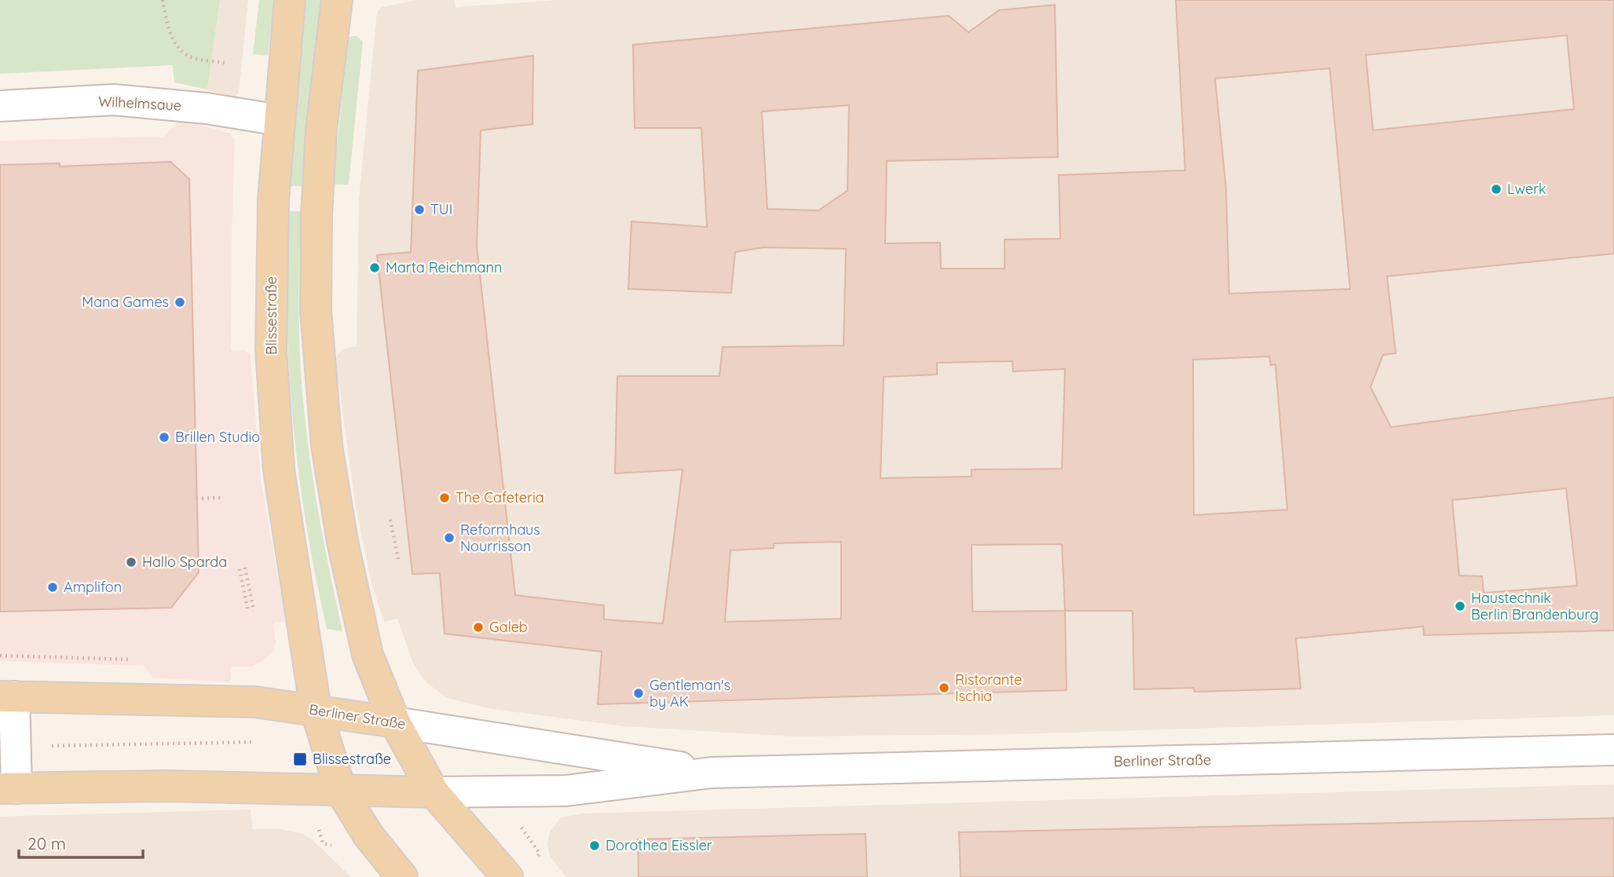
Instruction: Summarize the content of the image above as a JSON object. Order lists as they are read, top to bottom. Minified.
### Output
{"streets":{"main road":["Blissestraße","Berliner Straße"],"street":["Wilhelmsaue"]},"crossings":[["Wilhelmsaue","Blissestraße"],["Blissestraße","Berliner Straße"]],"places":{"other":["Lwerk","TUI","Marta Reichmann","Mana Games","Brillen Studio","The Cafeteria","Reformhaus Nourrisson","Hallo Sparda","Amplifon","Haustechnik Berlin Brandenburg","Galeb","Ristorante Ischia","Gentleman's by AK","Dorothea Eissler"],"transit":["Blissestraße"]},"scale_bar":"20 m"}
